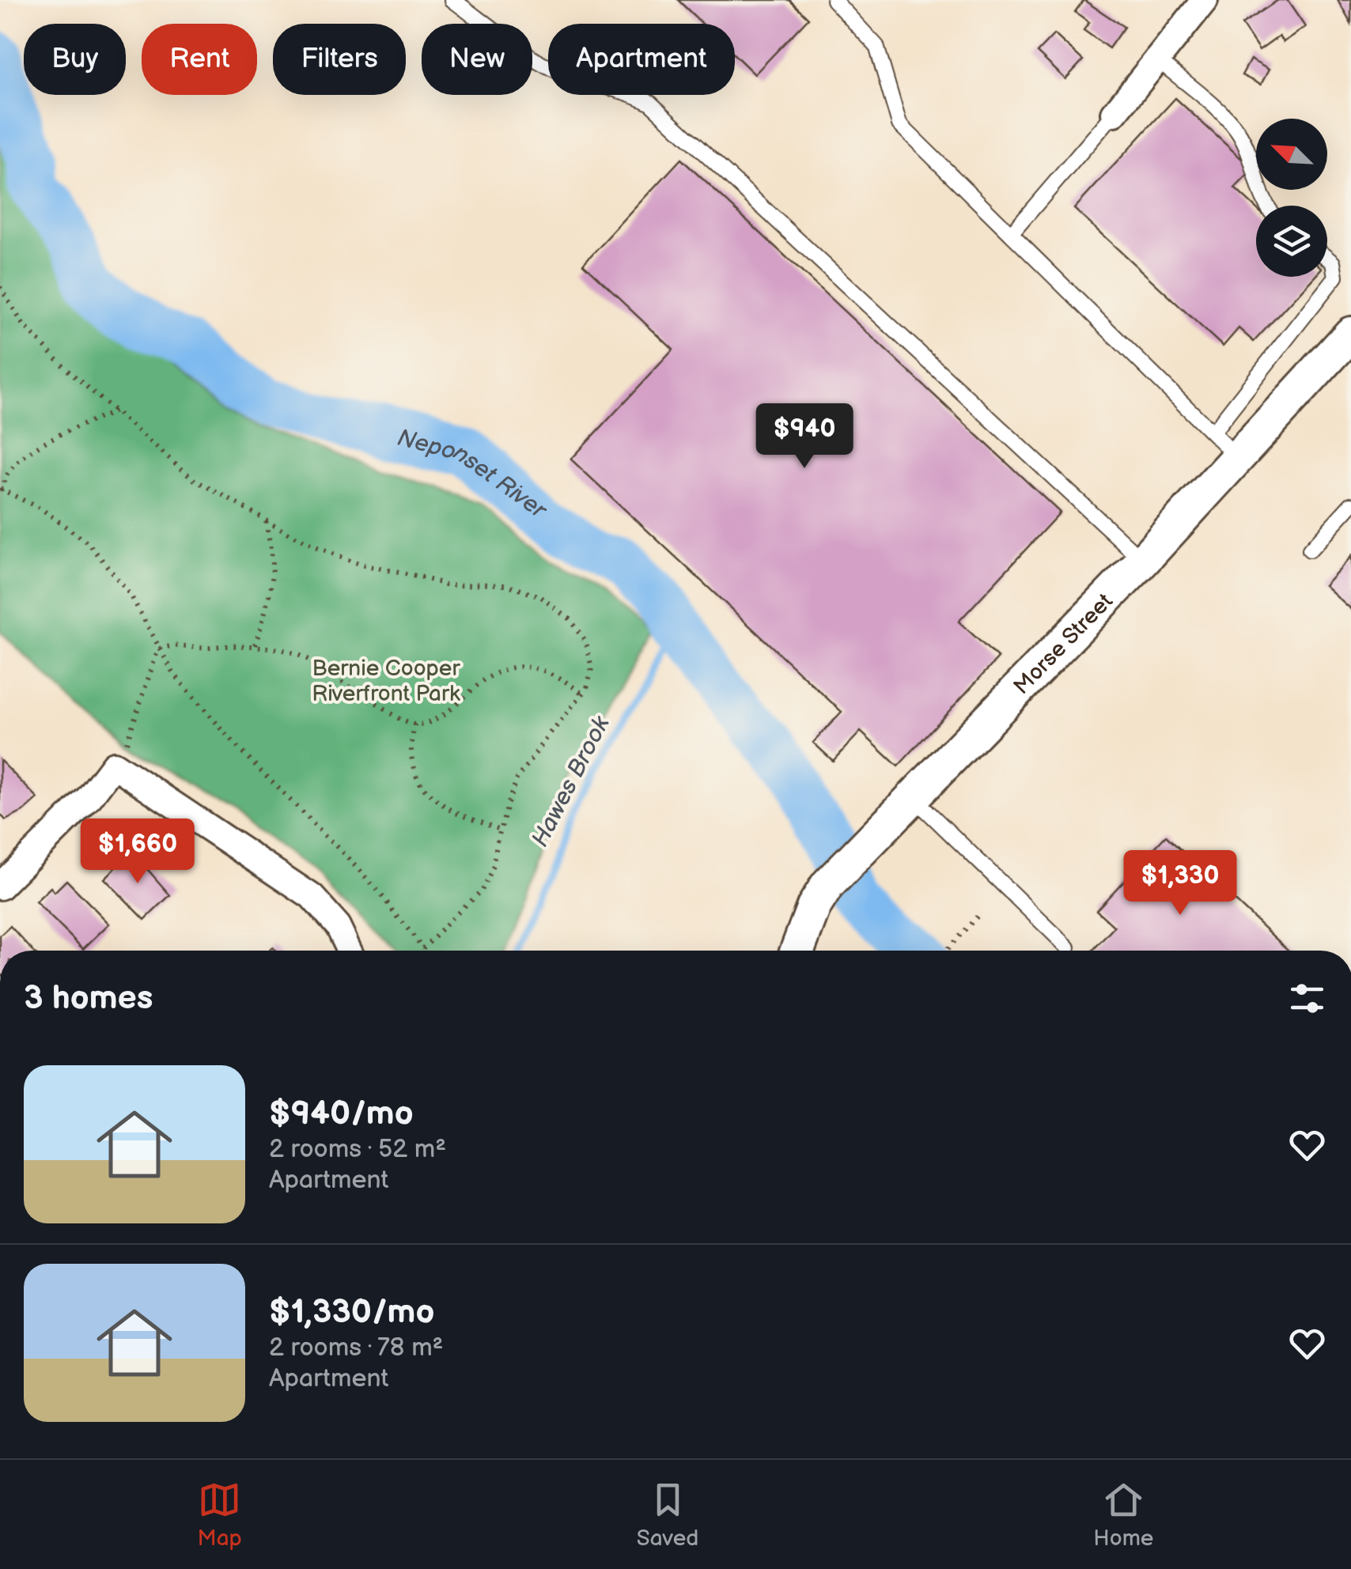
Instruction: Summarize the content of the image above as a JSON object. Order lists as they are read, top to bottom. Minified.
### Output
{"streets":{"street":["Morse Street"]},"water":["Neponset River","Hawes Brook"],"parks":["Bernie Cooper Riverfront Park"],"north":"top left","page":{"chip":["Buy","Rent","Filters","New","Apartment"],"price":["$940","$1,660","$1,330"],"heading":"3 homes","list":[{"name":"$940/mo","note":"2 rooms · 52 m² · Apartment"},{"name":"$1,330/mo","note":"2 rooms · 78 m² · Apartment"}],"tabs":["Map","Saved","Home"]}}
